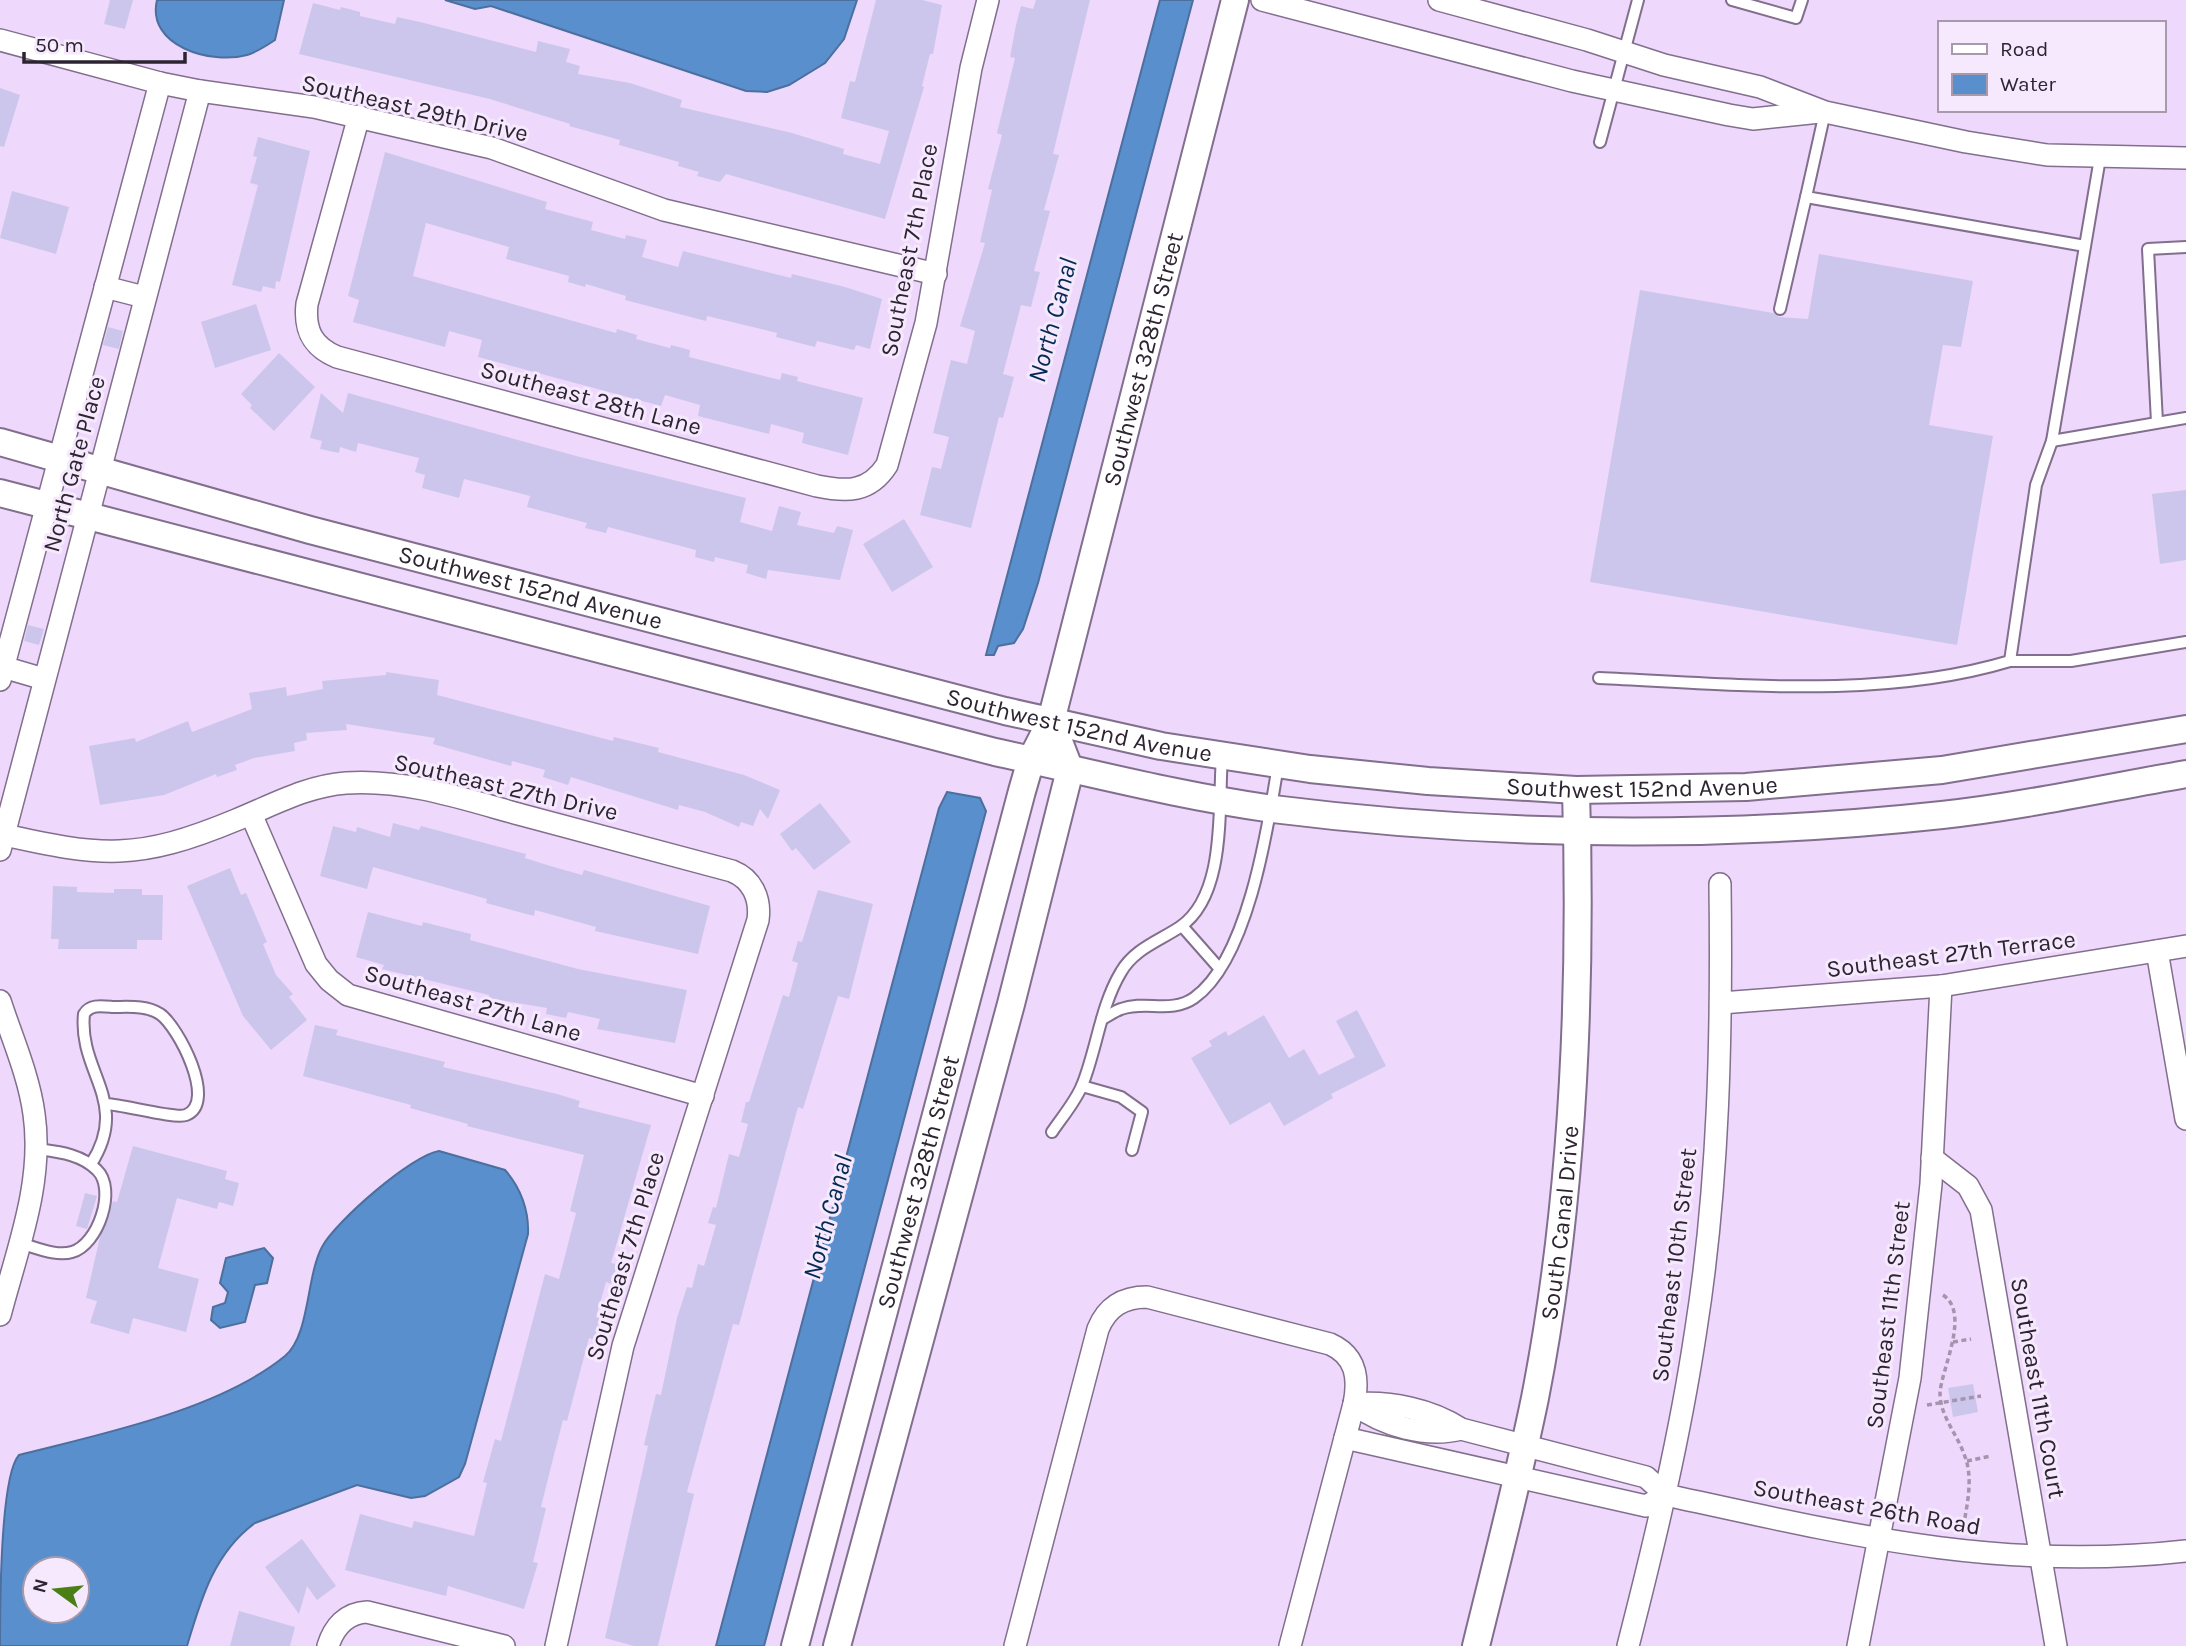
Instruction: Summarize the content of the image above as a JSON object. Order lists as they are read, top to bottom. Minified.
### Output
{"streets":{"street":["Southeast 29th Drive","Southeast 7th Place","Southwest 328th Street","Southeast 28th Lane","North Gate Place","Southwest 152nd Avenue","Southeast 27th Drive","Southeast 27th Terrace","Southeast 27th Lane","South Canal Drive","Southeast 10th Street","Southeast 11th Street","Southeast 11th Court","Southeast 26th Road"]},"crossings":[["Southeast 29th Drive","Southeast 7th Place"],["Southeast 29th Drive","Southeast 28th Lane"],["Southeast 29th Drive","North Gate Place"],["Southeast 7th Place","Southeast 28th Lane"],["Southeast 7th Place","Southeast 27th Drive"],["Southeast 7th Place","Southeast 27th Lane"],["Southwest 328th Street","Southwest 152nd Avenue"],["North Gate Place","Southwest 152nd Avenue"],["North Gate Place","Southeast 27th Drive"],["Southwest 152nd Avenue","South Canal Drive"],["Southeast 27th Drive","Southeast 27th Lane"],["Southeast 27th Terrace","Southeast 10th Street"],["Southeast 27th Terrace","Southeast 11th Street"],["South Canal Drive","Southeast 26th Road"],["Southeast 10th Street","Southeast 26th Road"],["Southeast 11th Street","Southeast 11th Court"],["Southeast 11th Street","Southeast 26th Road"],["Southeast 11th Court","Southeast 26th Road"]],"water":["North Canal"],"legend":["Road","Water"],"scale_bar":"50 m","north":"left"}
